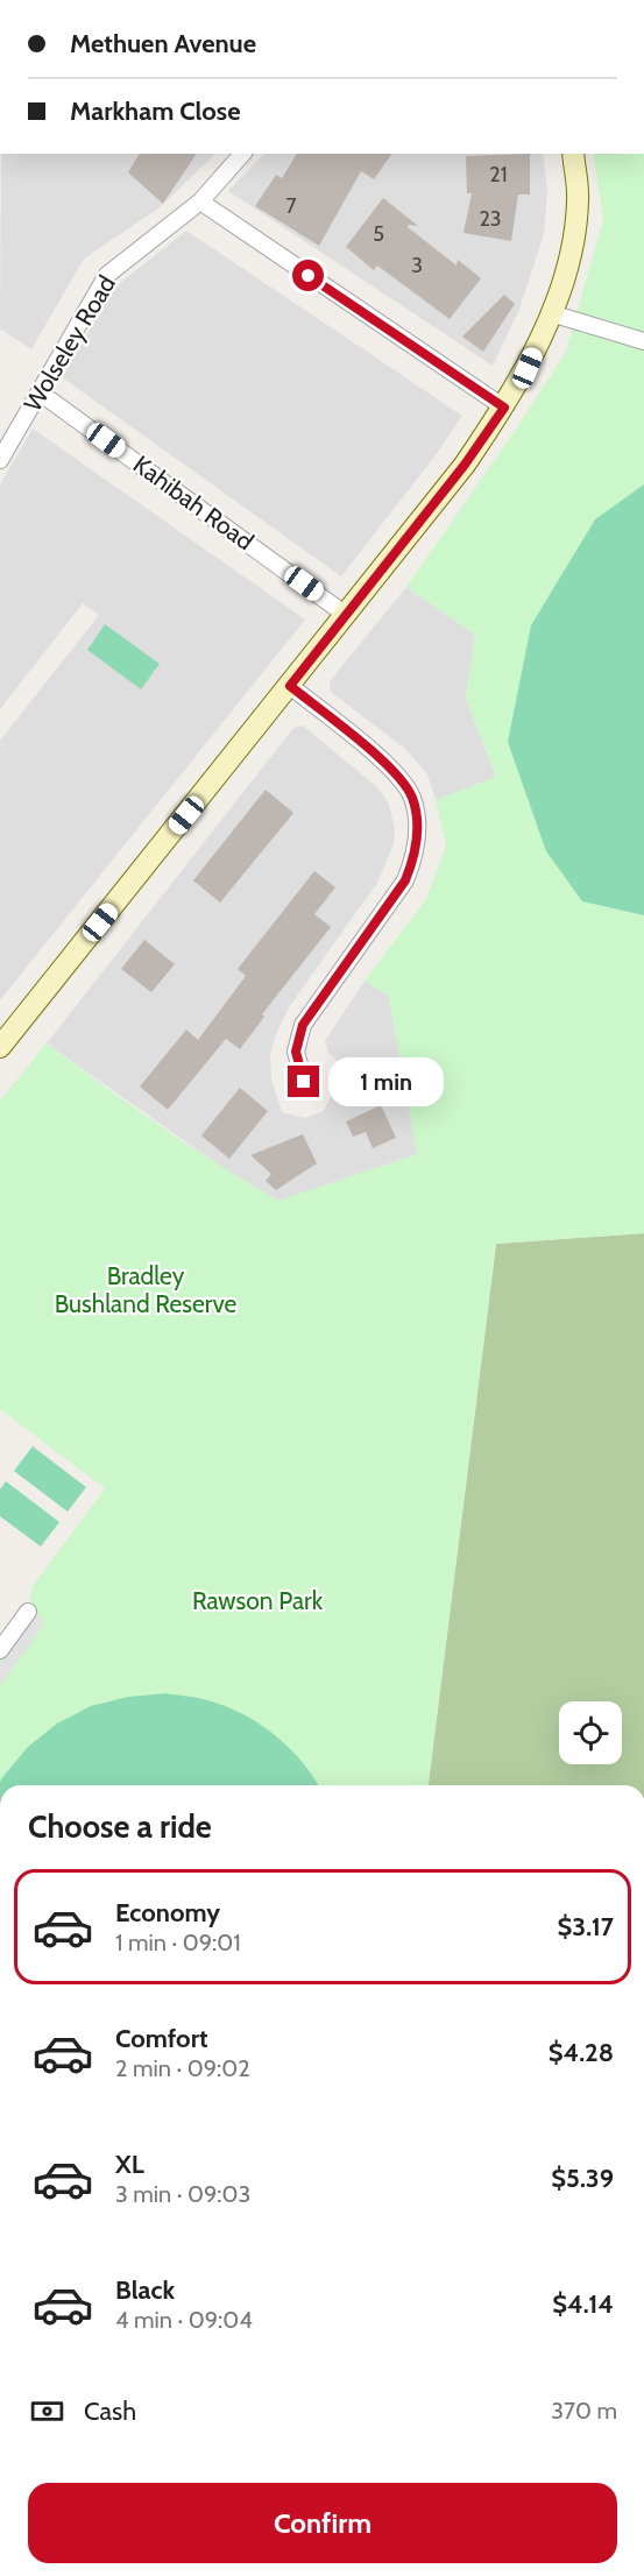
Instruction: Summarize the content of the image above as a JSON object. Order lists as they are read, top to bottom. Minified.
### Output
{"streets":{"street":["Wolseley Road","Kahibah Road"]},"crossings":[["Wolseley Road","Kahibah Road"]],"parks":["Bradley Bushland Reserve","Rawson Park"],"house_numbers":["21","7","23","5","3"],"page":{"banner":["Methuen Avenue","Markham Close"],"bubble":"1 min","heading":"Choose a ride","list":[{"name":"Economy","note":"1 min · 09:01","value":"$3.17"},{"name":"Comfort","note":"2 min · 09:02","value":"$4.28"},{"name":"XL","note":"3 min · 09:03","value":"$5.39"},{"name":"Black","note":"4 min · 09:04","value":"$4.14"}],"pay":["Cash","370 m"],"buttons":"Confirm"}}
